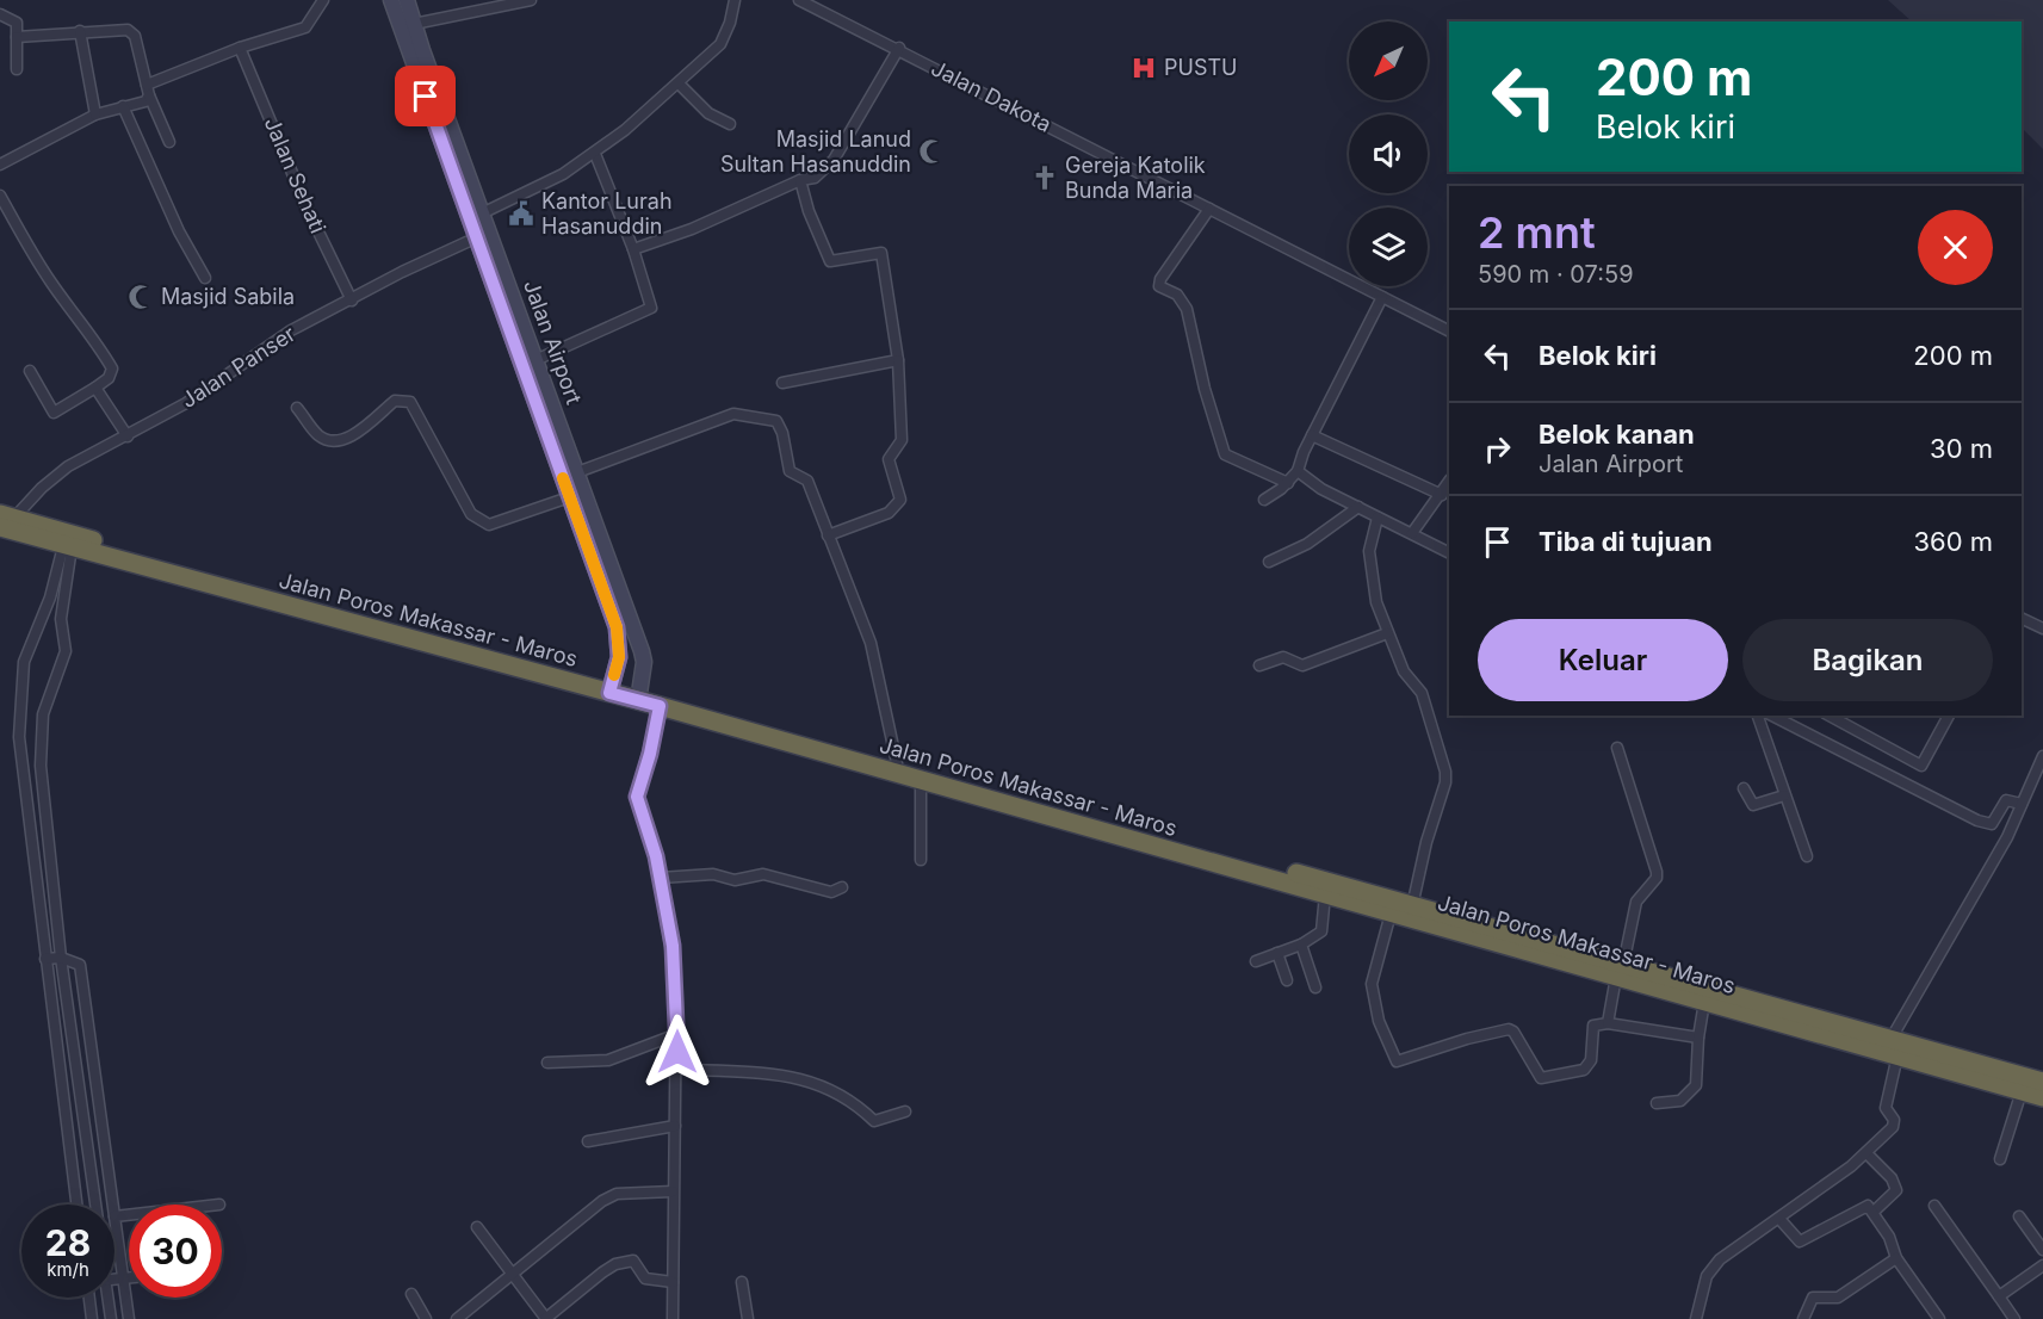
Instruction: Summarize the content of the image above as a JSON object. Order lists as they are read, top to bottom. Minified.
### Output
{"streets":{"highway":["Jalan Poros Makassar - Maros"],"street":["Jalan Dakota","Jalan Sehati","Jalan Airport","Jalan Panser"]},"crossings":[["Jalan Sehati","Jalan Panser"],["Jalan Airport","Jalan Panser"],["Jalan Airport","Jalan Poros Makassar - Maros"],["Jalan Panser","Jalan Poros Makassar - Maros"]],"places":{"hospital":["PUSTU"],"mosque":["Masjid Lanud Sultan Hasanuddin","Masjid Sabila"],"church":["Gereja Katolik Bunda Maria"],"public building":["Kantor Lurah Hasanuddin"]},"north":"bottom left","page":{"turn":["200 m","Belok kiri"],"heading":["2 mnt","590 m · 07:59"],"list":[{"name":"Belok kiri","value":"200 m"},{"name":"Belok kanan","note":"Jalan Airport","value":"30 m"},{"name":"Tiba di tujuan","value":"360 m"}],"buttons":["Keluar","Bagikan"],"speed":"28 km/h","limit":"30"}}
